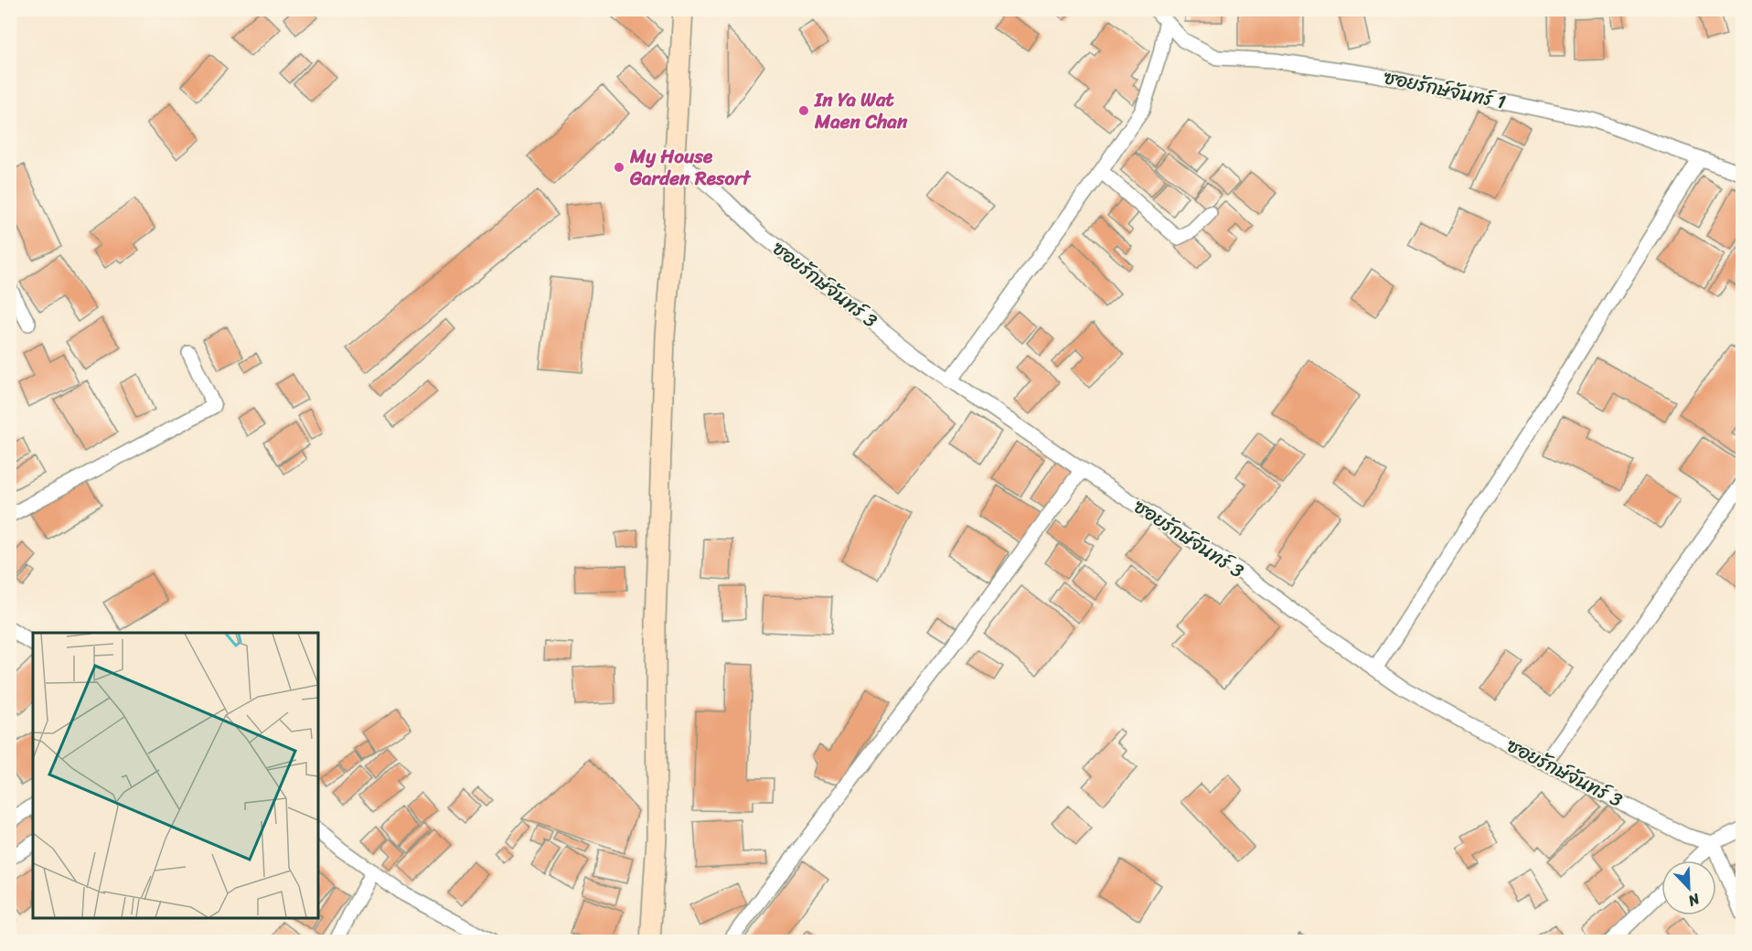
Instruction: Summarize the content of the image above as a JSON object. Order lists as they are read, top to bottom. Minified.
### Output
{"streets":{"street":["ซอยรักษ์จันทร์ 1","ซอยรักษ์จันทร์ 3"]},"places":["In Ya Wat Maen Chan","My House Garden Resort"],"north":"bottom right"}
